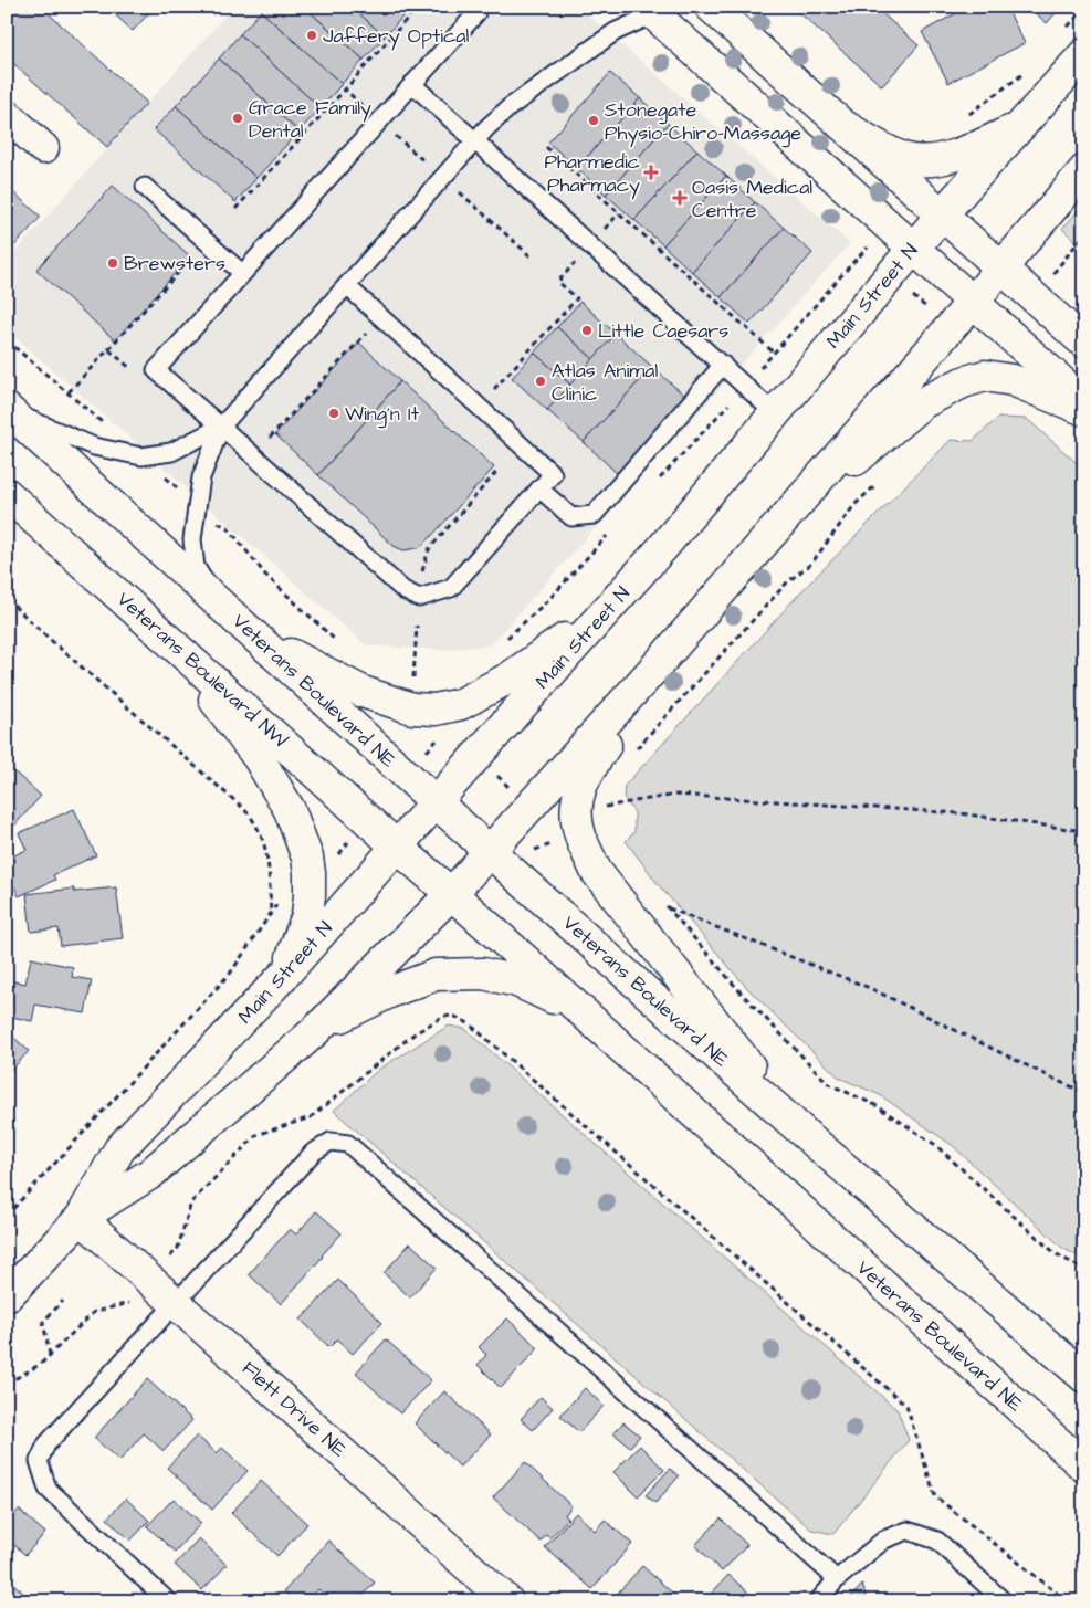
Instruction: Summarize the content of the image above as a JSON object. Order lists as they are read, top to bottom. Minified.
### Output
{"streets":{"main road":["Main Street N","Veterans Boulevard NW","Veterans Boulevard NE","Flett Drive NE"]},"crossings":[["Main Street N","Veterans Boulevard NW"],["Main Street N","Veterans Boulevard NE"],["Main Street N","Flett Drive NE"],["Veterans Boulevard NW","Veterans Boulevard NE"]],"places":{"other":["Jaffery Optical","Grace Family Dental","Stonegate Physio-Chiro-Massage","Brewsters","Little Caesars","Atlas Animal Clinic","Wing'n It"],"health":["Pharmedic Pharmacy","Oasis Medical Centre"]}}
